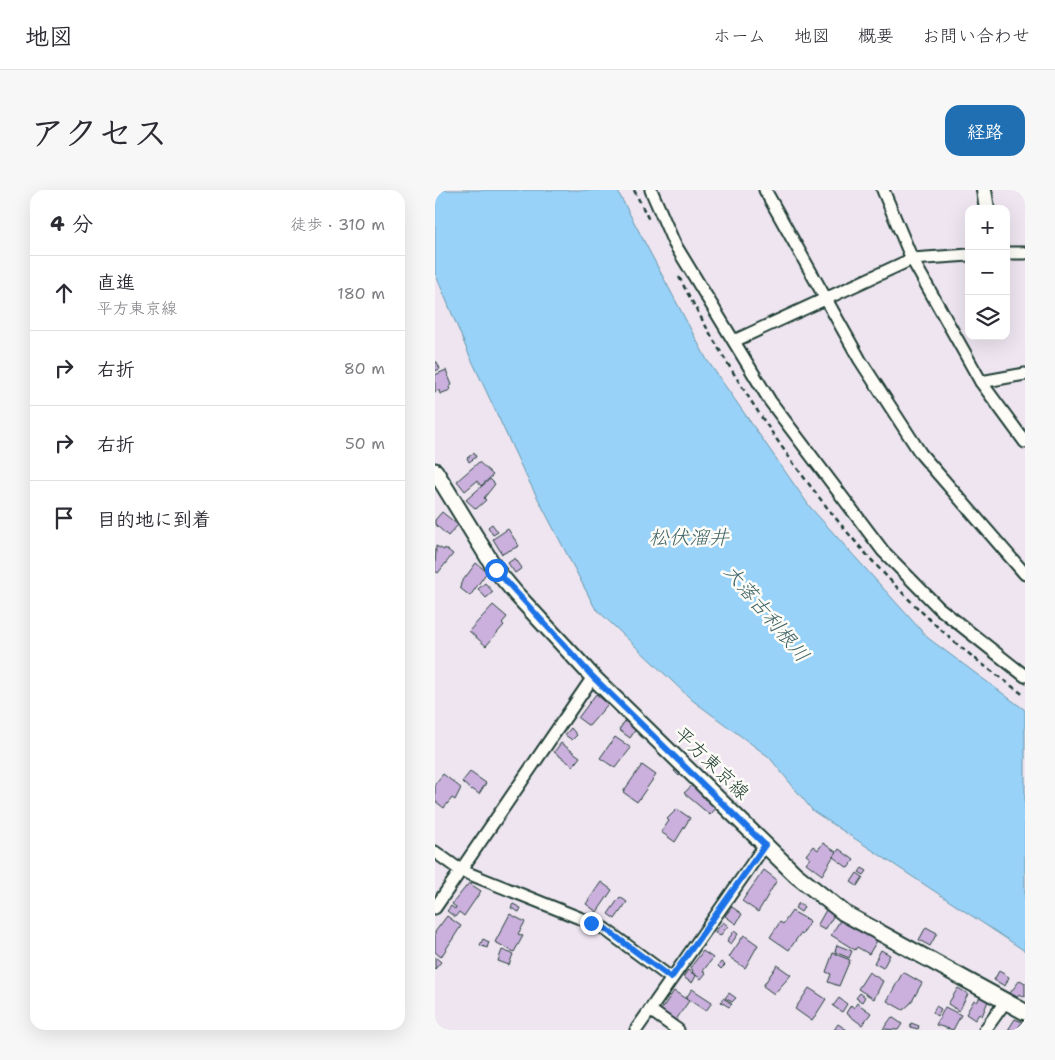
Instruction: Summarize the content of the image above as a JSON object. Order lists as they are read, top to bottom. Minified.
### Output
{"streets":{"main road":["平方東京線"]},"water":["松伏溜井","大落古利根川"],"page":{"header":"地図","nav":["ホーム","地図","概要","お問い合わせ"],"title":"アクセス","buttons":"経路","heading":["4 分","徒歩 · 310 m"],"map_buttons":["+","−"],"list":[["直進","平方東京線","180 m"],["右折","80 m"],["右折","50 m"],"目的地に到着"]}}
